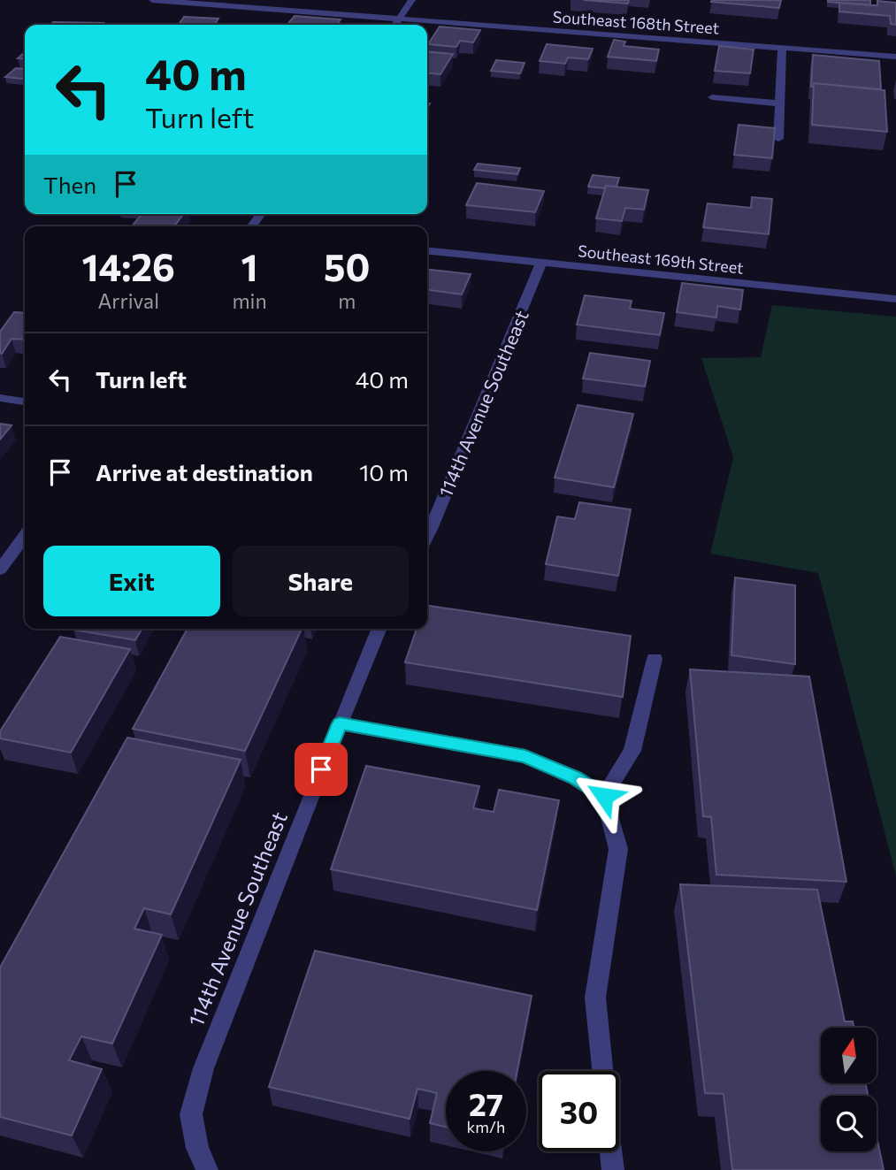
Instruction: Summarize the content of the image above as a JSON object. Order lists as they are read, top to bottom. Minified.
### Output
{"streets":{"street":["Southeast 168th Street","Southeast 169th Street","114th Avenue Southeast"]},"crossings":[["Southeast 169th Street","114th Avenue Southeast"]],"north":"top","page":{"turn":["40 m","Turn left"],"then":"Then","eta":["14:26","Arrival","1","min","50","m"],"list":[{"name":"Turn left","value":"40 m"},{"name":"Arrive at destination","value":"10 m"}],"buttons":["Exit","Share"],"speed":"27 km/h","limit":"30"}}
